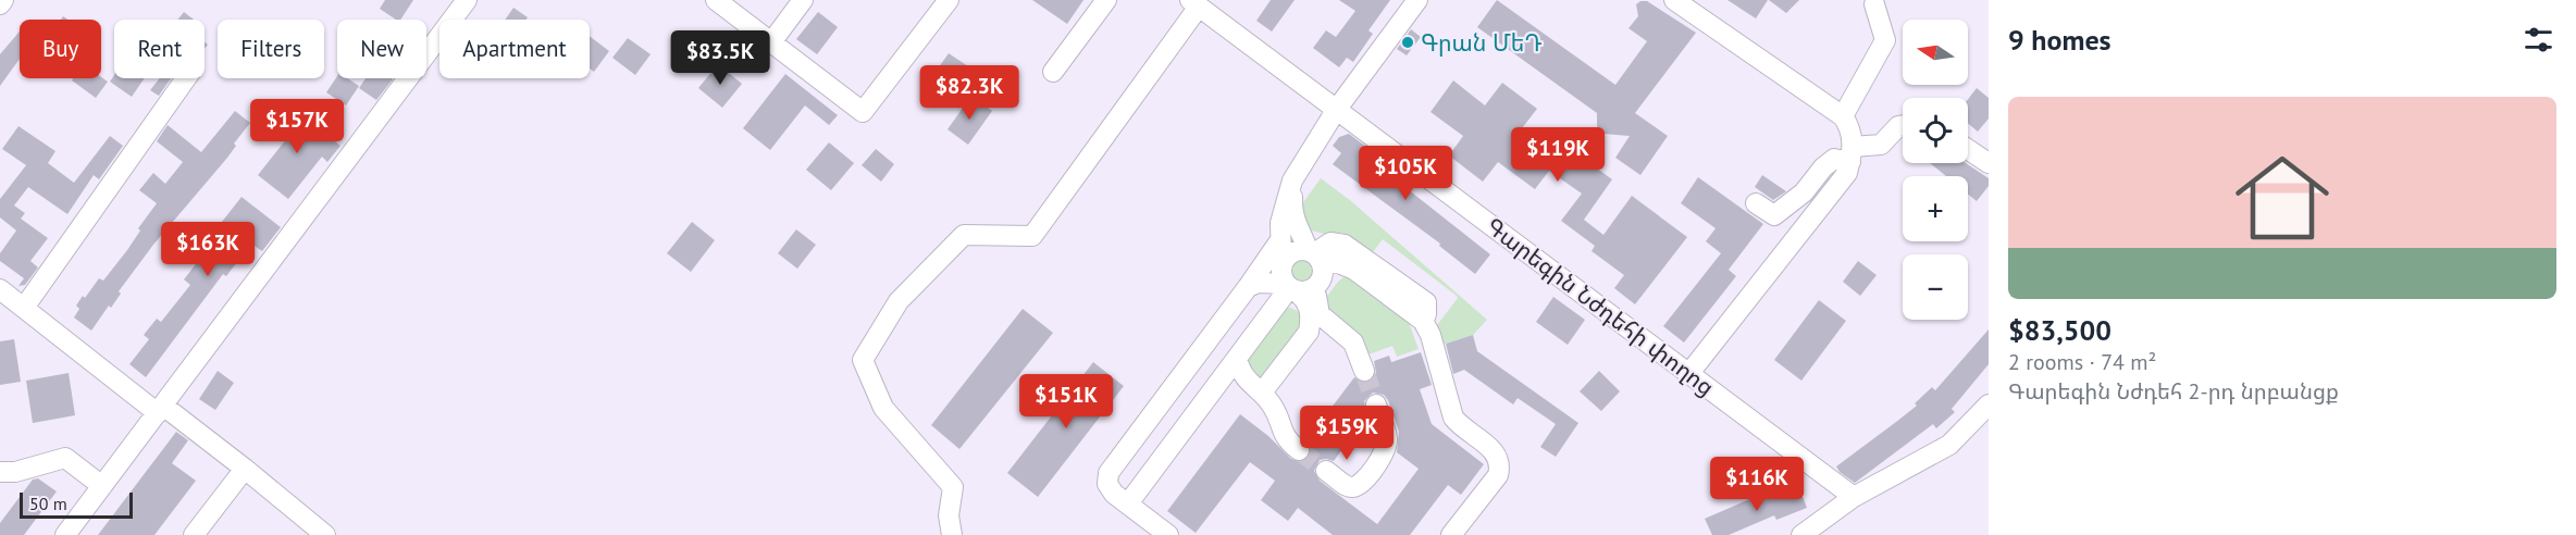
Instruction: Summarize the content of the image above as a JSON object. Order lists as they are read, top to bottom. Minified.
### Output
{"streets":{"street":["Գարեգին Նժդեհի փողոց"]},"places":["Գրան ՄեԴ"],"scale_bar":"50 m","north":"left","page":{"heading":"9 homes","map_buttons":["+","−"],"chip":["Buy","Rent","Filters","New","Apartment"],"price":["$83.5K","$82.3K","$157K","$119K","$105K","$163K","$151K","$159K","$116K"],"list":[{"name":"$83,500","note":"2 rooms · 74 m² · Գարեգին Նժդեհ 2-րդ նրբանցք"}],"scale":"50 m"}}
